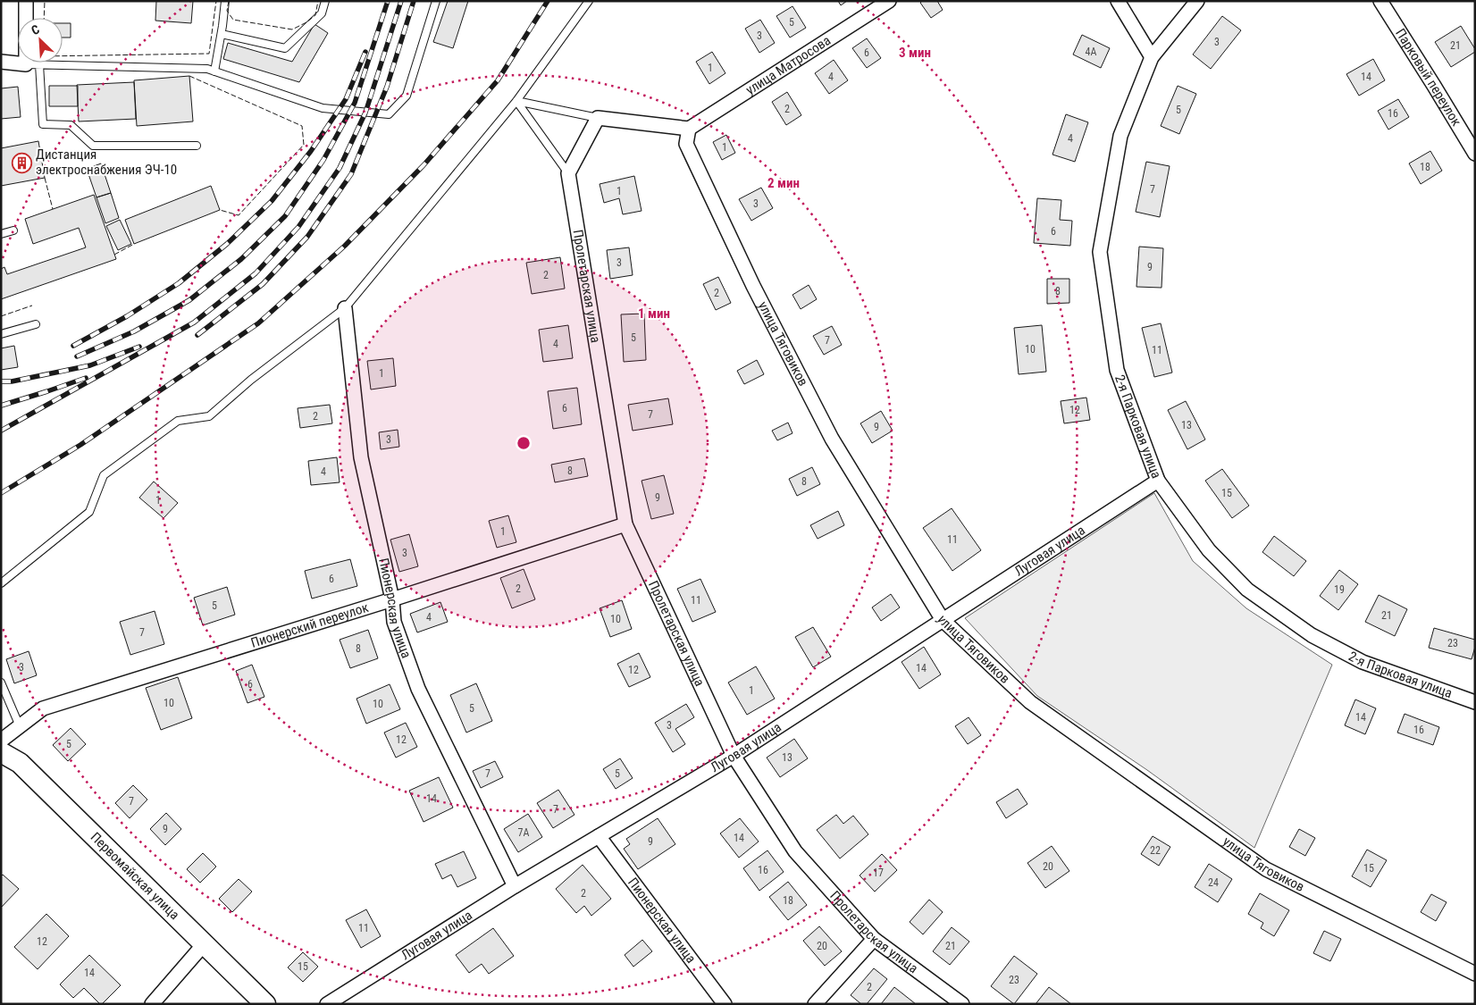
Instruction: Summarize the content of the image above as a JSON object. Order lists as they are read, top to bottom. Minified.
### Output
{"streets":{"main road":["Первомайская улица"],"street":["улица Матросова","Парковый переулок","Пролетарская улица","улица Тяговиков","2-я Парковая улица","Луговая улица","Пионерская улица","Пионерский переулок"]},"crossings":[["улица Матросова","улица Тяговиков"],["Пролетарская улица","Луговая улица"],["Пролетарская улица","Пионерский переулок"],["улица Тяговиков","Луговая улица"],["2-я Парковая улица","Луговая улица"],["Луговая улица","Пионерская улица"],["Пионерская улица","Пионерский переулок"]],"places":{"building":["Дистанция электроснабжения ЭЧ-10"]},"house_numbers":["5","3","3","21","4А","6","1","4","14","2","5","16","4","1","18","7","1","3","6","3","9","2","8","2","5","7","4","10","11","1","6","12","7","2","13","9","3","8","4","8","15","9","1","1","11","3","6","2","19","11","5","21","4","10","7","23","8","3","14","12","6","1","10","10","5","14","3","16","12","5","13","7","5","14","7","7","9","7А","14","9","22","20","15","16","17","24","2","18","11","12","20","21","15","14","23","2"],"north":"top left","rings":["3 мин","2 мин","1 мин"]}
